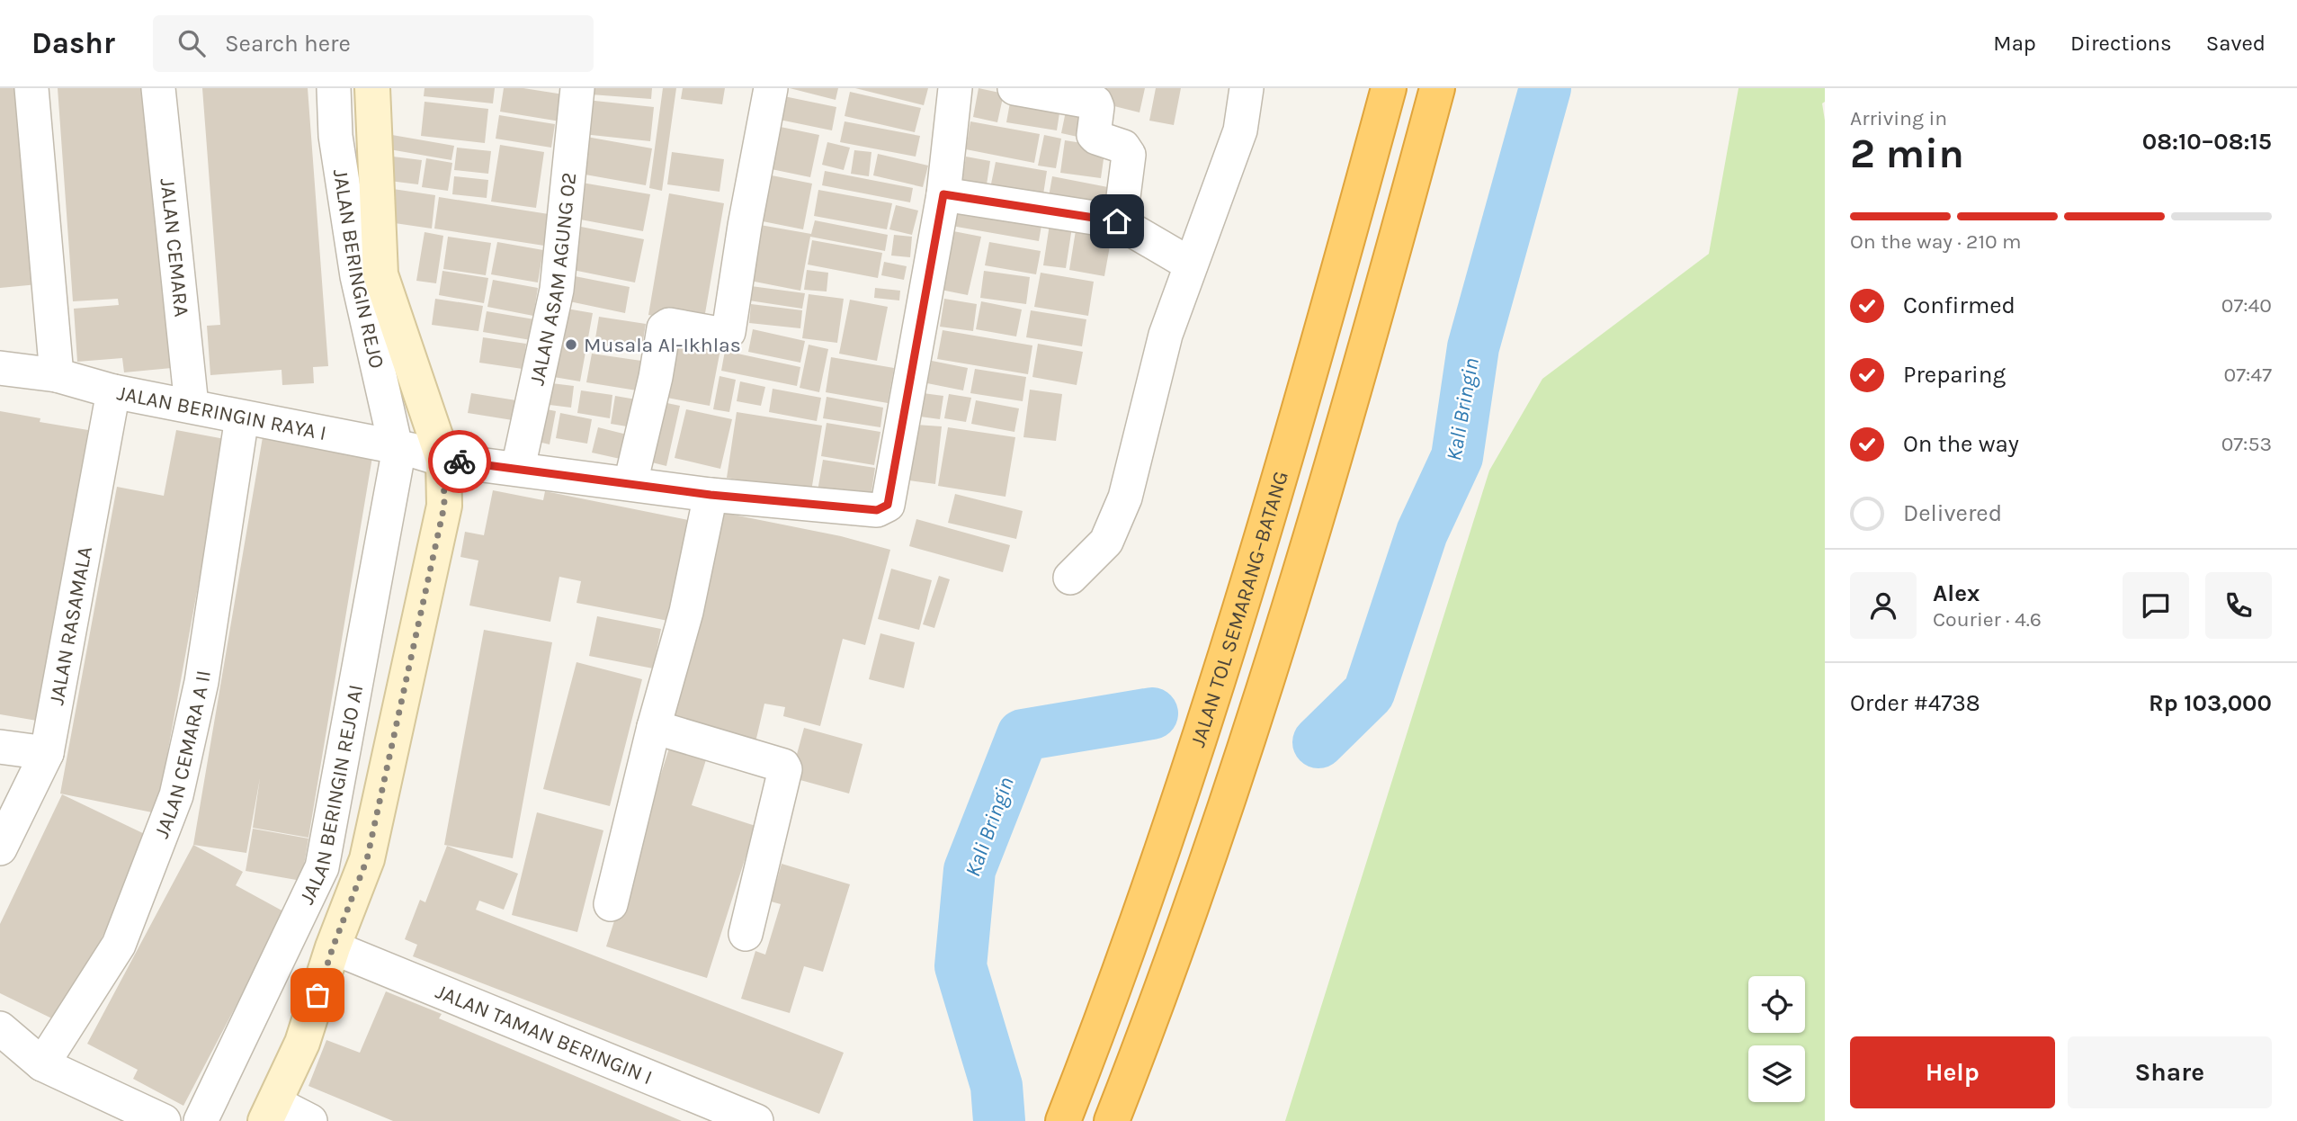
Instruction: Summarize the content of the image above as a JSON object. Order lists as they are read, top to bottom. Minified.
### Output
{"streets":{"highway":["JALAN TOL SEMARANG–BATANG"],"street":["JALAN CEMARA","JALAN BERINGIN REJO","JALAN ASAM AGUNG 02","JALAN BERINGIN RAYA I","JALAN RASAMALA","JALAN CEMARA A II","JALAN BERINGIN REJO AI","JALAN TAMAN BERINGIN I"]},"crossings":[["JALAN CEMARA","JALAN BERINGIN RAYA I"],["JALAN BERINGIN REJO","JALAN BERINGIN RAYA I"],["JALAN BERINGIN REJO","JALAN BERINGIN REJO AI"],["JALAN ASAM AGUNG 02","JALAN BERINGIN RAYA I"],["JALAN BERINGIN RAYA I","JALAN RASAMALA"],["JALAN BERINGIN RAYA I","JALAN CEMARA A II"],["JALAN BERINGIN RAYA I","JALAN BERINGIN REJO AI"]],"water":["Kali Bringin"],"places":["Musala Al-Ikhlas"],"page":{"header":"Dashr","search":"Search here","nav":["Map","Directions","Saved"],"heading":["2 min","Arriving in","08:10–08:15"],"panel":["Alex","Courier · 4.6","Order #4738","Rp 103,000"],"bar":"On the way · 210 m","list":[["Confirmed","07:40"],["Preparing","07:47"],["On the way","07:53"],"Delivered"],"buttons":["Help","Share"]}}
